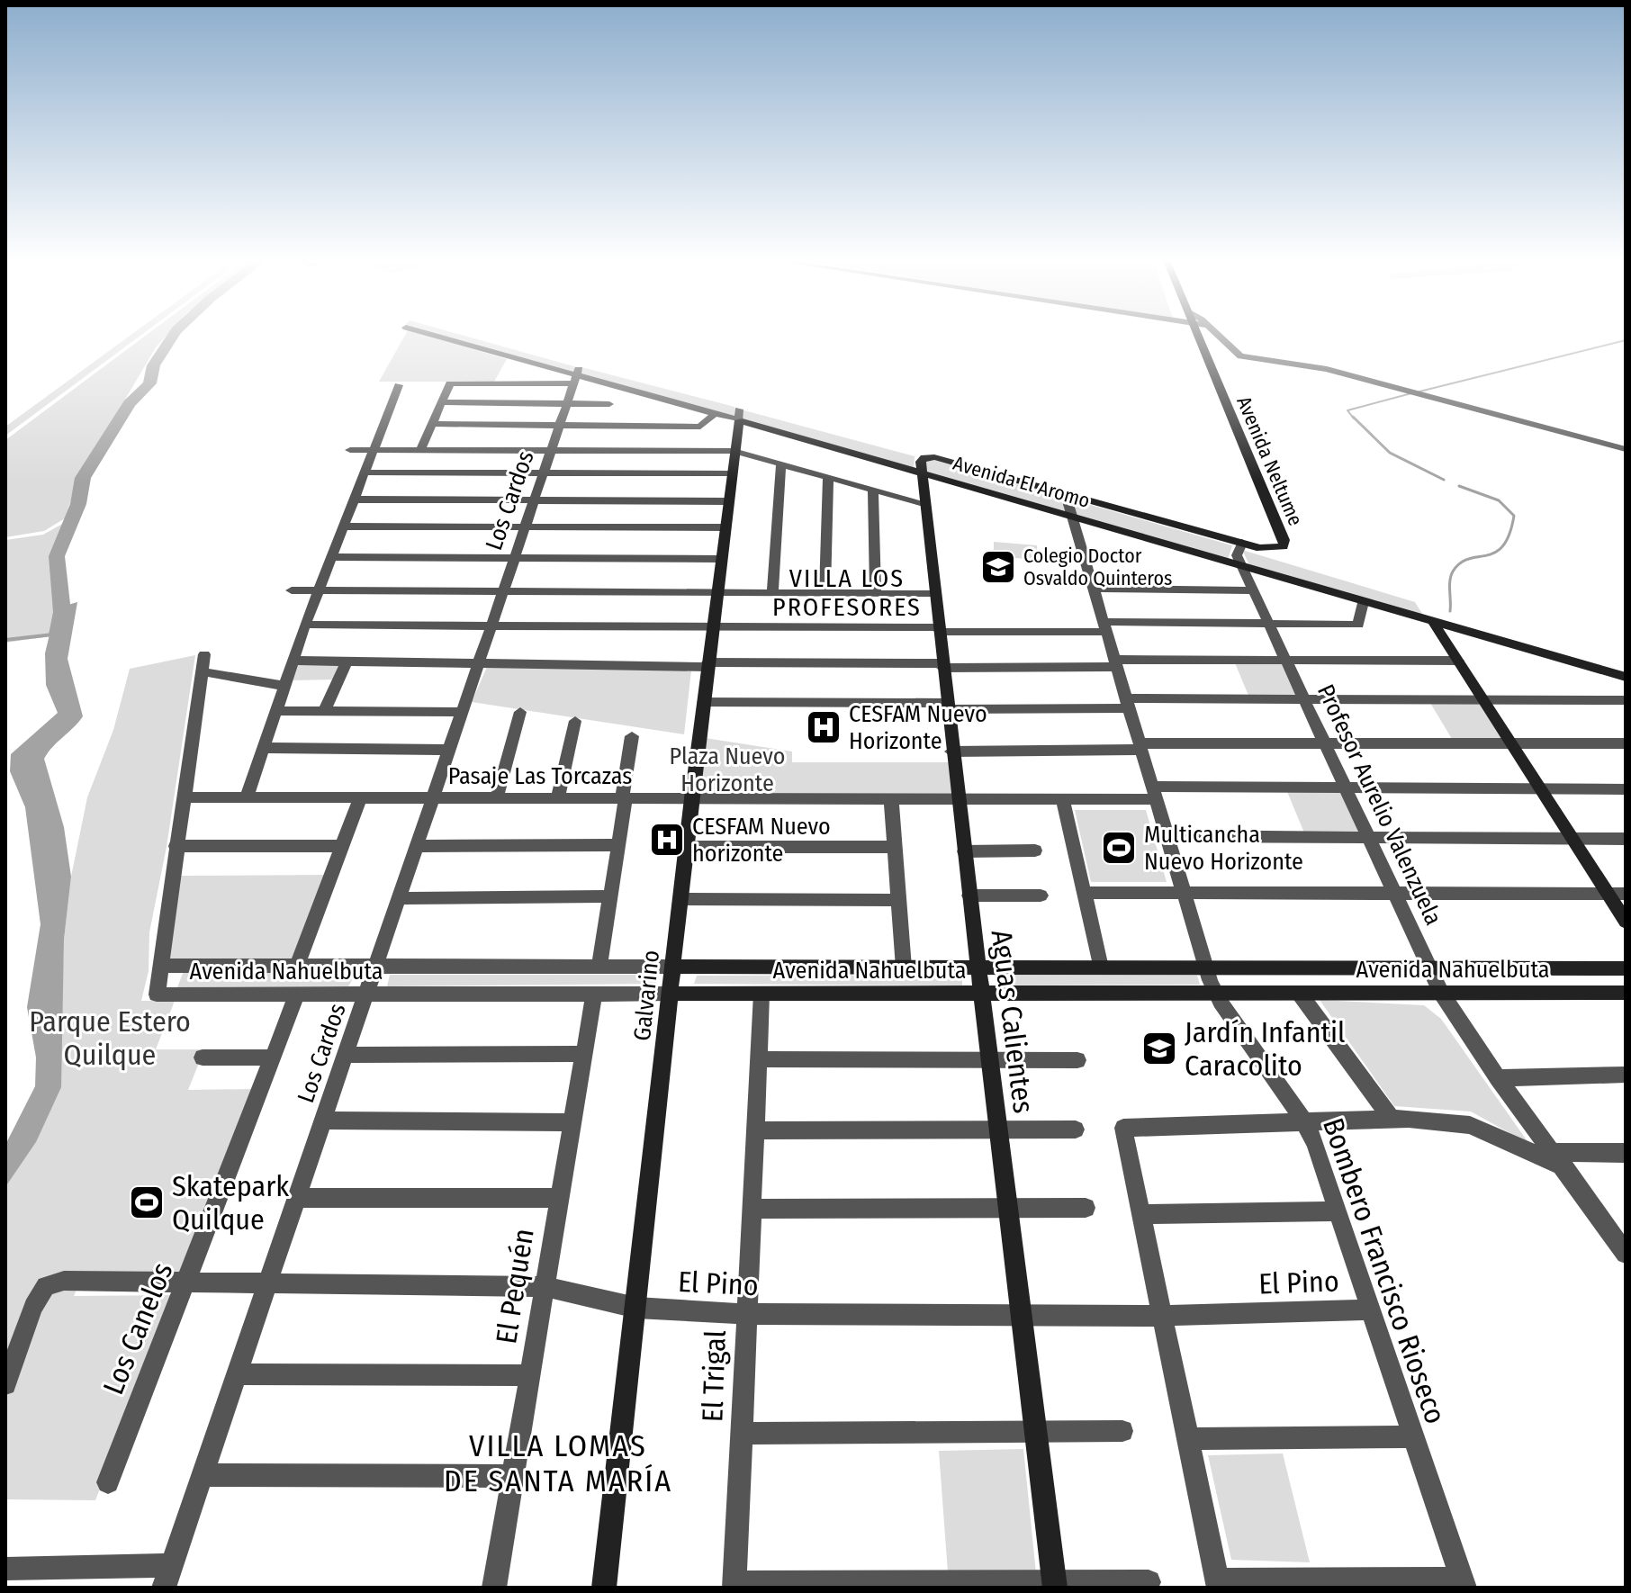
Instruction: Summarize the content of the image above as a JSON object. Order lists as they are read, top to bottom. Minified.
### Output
{"streets":{"street":["Avenida Neltume","Avenida El Aromo","Los Cardos","Pasaje Las Torcazas","Profesor Aurelio Valenzuela","Avenida Nahuelbuta","Galvarino","Aguas Calientes","Bombero Francisco Rioseco","El Pino","El Pequén","Los Canelos","El Trigal"]},"crossings":[["Avenida Neltume","Avenida El Aromo"],["Avenida El Aromo","Los Cardos"],["Avenida El Aromo","Profesor Aurelio Valenzuela"],["Avenida El Aromo","Galvarino"],["Avenida El Aromo","Aguas Calientes"],["Avenida El Aromo","Bombero Francisco Rioseco"],["Los Cardos","Pasaje Las Torcazas"],["Los Cardos","Avenida Nahuelbuta"],["Los Cardos","El Pino"],["Pasaje Las Torcazas","Profesor Aurelio Valenzuela"],["Pasaje Las Torcazas","Galvarino"],["Pasaje Las Torcazas","Aguas Calientes"],["Pasaje Las Torcazas","Bombero Francisco Rioseco"],["Profesor Aurelio Valenzuela","Avenida Nahuelbuta"],["Avenida Nahuelbuta","Galvarino"],["Avenida Nahuelbuta","Aguas Calientes"],["Avenida Nahuelbuta","Bombero Francisco Rioseco"],["Avenida Nahuelbuta","El Pequén"],["Avenida Nahuelbuta","Los Canelos"],["Avenida Nahuelbuta","El Trigal"],["Galvarino","El Pino"],["Aguas Calientes","El Pino"],["Bombero Francisco Rioseco","El Pino"],["El Pino","El Pequén"],["El Pino","Los Canelos"],["El Pino","El Trigal"]],"districts":["VILLA LOS PROFESORES","VILLA LOMAS DE SANTA MARÍA"],"parks":["Plaza Nuevo Horizonte","Parque Estero Quilque"],"places":{"school or university":["Colegio Doctor Osvaldo Quinteros","Jardín Infantil Caracolito"],"hospital":["CESFAM Nuevo Horizonte","CESFAM Nuevo horizonte"],"sports":["Multicancha Nuevo Horizonte","Skatepark Quilque"]}}
